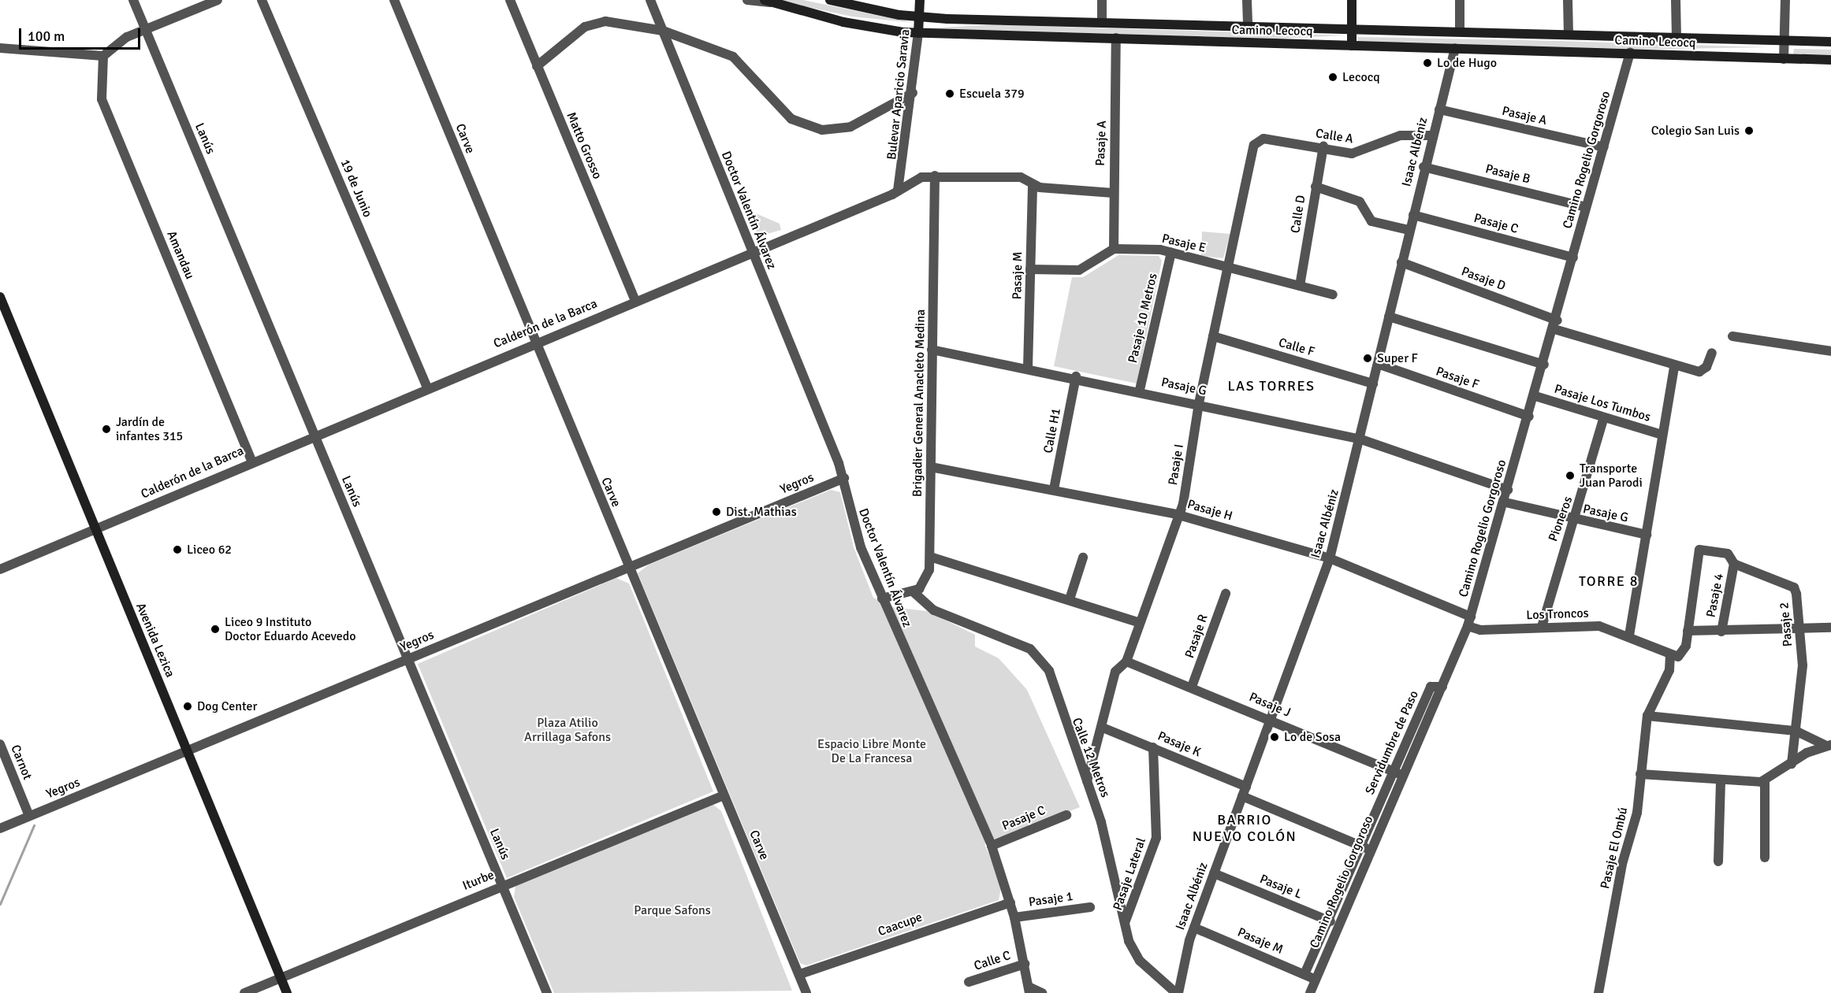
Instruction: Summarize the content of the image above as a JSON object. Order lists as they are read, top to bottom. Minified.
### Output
{"streets":{"street":["Camino Lecocq","Bulevar Aparicio Saravia","Pasaje A","Calle A","Lanús","Carve","Matto Grosso","Isaac Albéniz","Camino Rogelio Gorgoroso","Pasaje B","19 de Junio","Doctor Valentín Álvarez","Calle D","Pasaje C","Pasaje E","Amandau","Pasaje M","Pasaje D","Pasaje 10 Metros","Calderón de la Barca","Calle F","Pasaje F","Pasaje G","Brigadier General Anacleto Medina","Pasaje Los Tumbos","Calle H1","Pasaje I","Yegros","Pasaje H","Pioneros","Pasaje 4","Los Troncos","Pasaje 2","Pasaje R","Avenida Lezica","Pasaje J","Pasaje K","Calle 12 Metros","Carnot","Pasaje El Ombú","Pasaje Lateral","Iturbe","Pasaje L","Pasaje 1","Caacupe","Calle C"]},"crossings":[["Camino Lecocq","Bulevar Aparicio Saravia"],["Camino Lecocq","Pasaje A"],["Camino Lecocq","Isaac Albéniz"],["Camino Lecocq","Camino Rogelio Gorgoroso"],["Bulevar Aparicio Saravia","Calderón de la Barca"],["Pasaje A","Isaac Albéniz"],["Pasaje A","Camino Rogelio Gorgoroso"],["Pasaje A","Pasaje E"],["Pasaje A","Calderón de la Barca"],["Calle A","Isaac Albéniz"],["Calle A","Calle D"],["Calle A","Pasaje I"],["Lanús","Calderón de la Barca"],["Lanús","Yegros"],["Lanús","Iturbe"],["Carve","Calderón de la Barca"],["Carve","Yegros"],["Carve","Iturbe"],["Carve","Caacupe"],["Matto Grosso","Calderón de la Barca"],["Isaac Albéniz","Pasaje B"],["Isaac Albéniz","Pasaje C"],["Isaac Albéniz","Pasaje M"],["Isaac Albéniz","Pasaje D"],["Isaac Albéniz","Calle F"],["Isaac Albéniz","Pasaje F"],["Isaac Albéniz","Pasaje G"],["Isaac Albéniz","Pasaje H"],["Isaac Albéniz","Pasaje J"],["Isaac Albéniz","Pasaje K"],["Isaac Albéniz","Calle 12 Metros"],["Isaac Albéniz","Pasaje L"],["Camino Rogelio Gorgoroso","Pasaje B"],["Camino Rogelio Gorgoroso","Pasaje C"],["Camino Rogelio Gorgoroso","Pasaje M"],["Camino Rogelio Gorgoroso","Pasaje D"],["Camino Rogelio Gorgoroso","Pasaje F"],["Camino Rogelio Gorgoroso","Pasaje G"],["Camino Rogelio Gorgoroso","Pasaje Los Tumbos"],["Camino Rogelio Gorgoroso","Pasaje H"],["Camino Rogelio Gorgoroso","Los Troncos"],["Camino Rogelio Gorgoroso","Pasaje J"],["Camino Rogelio Gorgoroso","Pasaje K"],["Camino Rogelio Gorgoroso","Pasaje L"],["19 de Junio","Calderón de la Barca"],["Doctor Valentín Álvarez","Pasaje C"],["Doctor Valentín Álvarez","Calderón de la Barca"],["Doctor Valentín Álvarez","Yegros"],["Doctor Valentín Álvarez","Pasaje 1"],["Doctor Valentín Álvarez","Caacupe"],["Doctor Valentín Álvarez","Calle C"],["Calle D","Pasaje E"],["Pasaje E","Pasaje 10 Metros"],["Pasaje E","Pasaje I"],["Amandau","Calderón de la Barca"],["Pasaje M","Calderón de la Barca"],["Pasaje M","Pasaje G"],["Pasaje 10 Metros","Pasaje G"],["Calderón de la Barca","Brigadier General Anacleto Medina"],["Calderón de la Barca","Avenida Lezica"],["Calle F","Pasaje I"],["Pasaje G","Brigadier General Anacleto Medina"],["Pasaje G","Calle H1"],["Pasaje G","Pasaje I"],["Pasaje G","Pioneros"],["Brigadier General Anacleto Medina","Pasaje H"],["Brigadier General Anacleto Medina","Calle 12 Metros"],["Pasaje Los Tumbos","Pioneros"],["Calle H1","Pasaje H"],["Pasaje I","Pasaje H"],["Pasaje I","Pasaje J"],["Pasaje I","Pasaje K"],["Pasaje I","Calle 12 Metros"],["Yegros","Avenida Lezica"],["Yegros","Carnot"],["Pasaje H","Los Troncos"],["Pioneros","Los Troncos"],["Pasaje 4","Pasaje 2"],["Los Troncos","Pasaje El Ombú"],["Pasaje R","Pasaje J"],["Avenida Lezica","Iturbe"],["Pasaje K","Pasaje Lateral"],["Calle 12 Metros","Pasaje Lateral"]],"districts":["LAS TORRES","TORRE 8","BARRIO NUEVO COLÓN"],"parks":["Plaza Atilio Arrillaga Safons","Espacio Libre Monte De La Francesa","Parque Safons"],"places":["Lo de Hugo","Lecocq","Escuela 379","Colegio San Luis","Super F","Jardín de infantes 315","Transporte Juan Parodi","Dist. Mathias","Liceo 62","Liceo 9 Instituto Doctor Eduardo Acevedo","Dog Center","Lo de Sosa"],"scale_bar":"100 m"}
